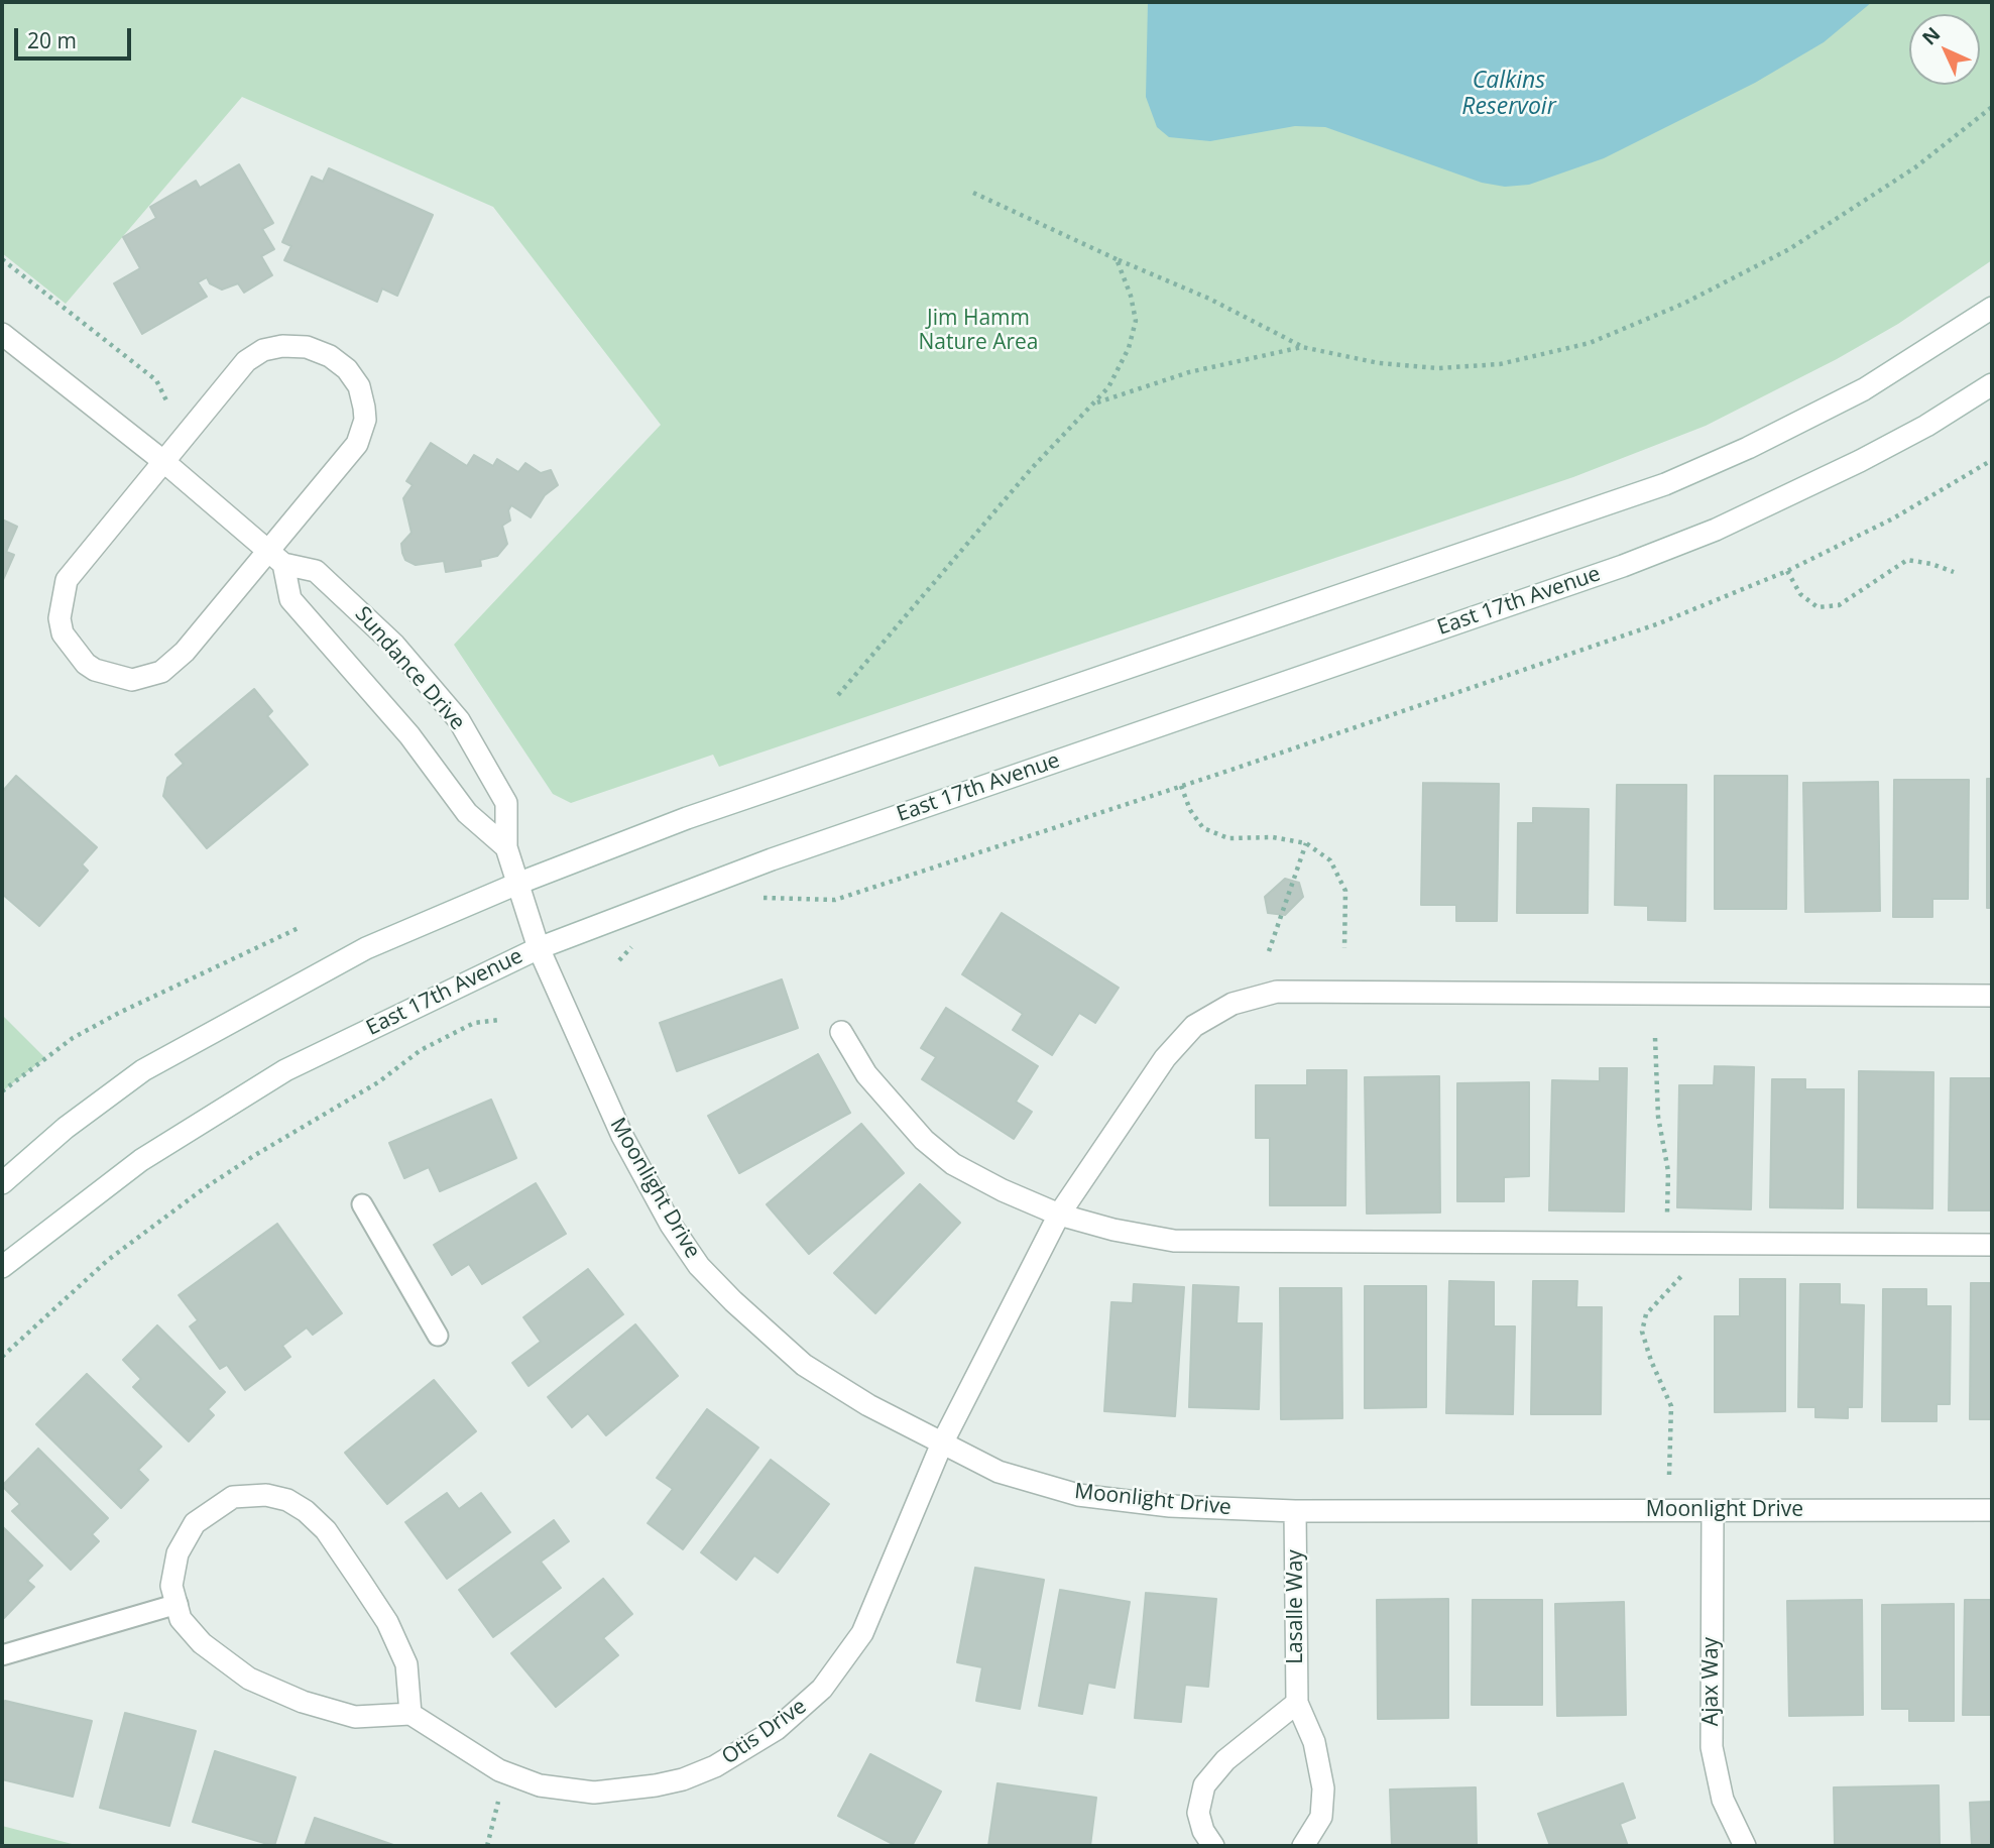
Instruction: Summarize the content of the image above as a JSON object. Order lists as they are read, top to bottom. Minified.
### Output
{"streets":{"street":["East 17th Avenue","Sundance Drive","Moonlight Drive","Lasalle Way","Ajax Way","Otis Drive"]},"crossings":[["East 17th Avenue","Sundance Drive"],["East 17th Avenue","Moonlight Drive"],["Sundance Drive","Moonlight Drive"],["Moonlight Drive","Lasalle Way"],["Moonlight Drive","Ajax Way"],["Moonlight Drive","Otis Drive"]],"water":["Calkins Reservoir"],"parks":["Jim Hamm Nature Area"],"scale_bar":"20 m","north":"top left"}
